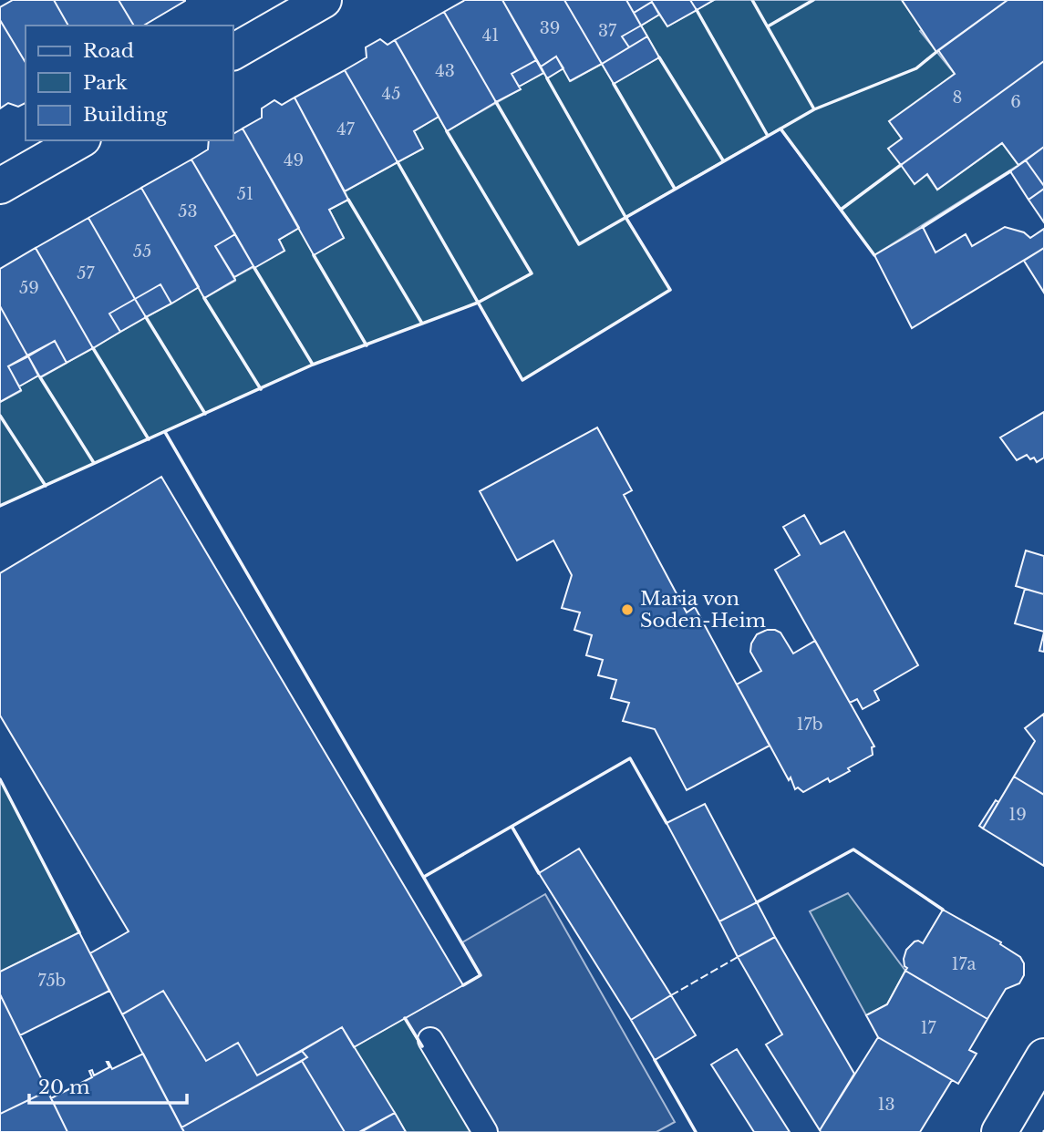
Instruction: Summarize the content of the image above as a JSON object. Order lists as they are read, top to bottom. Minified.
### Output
{"places":["Maria von Soden-Heim"],"house_numbers":["39","37","41","43","45","8","6","47","49","51","53","55","57","59","17b","19","17a","75b","17","13"],"legend":["Road","Park","Building"],"scale_bar":"20 m"}
